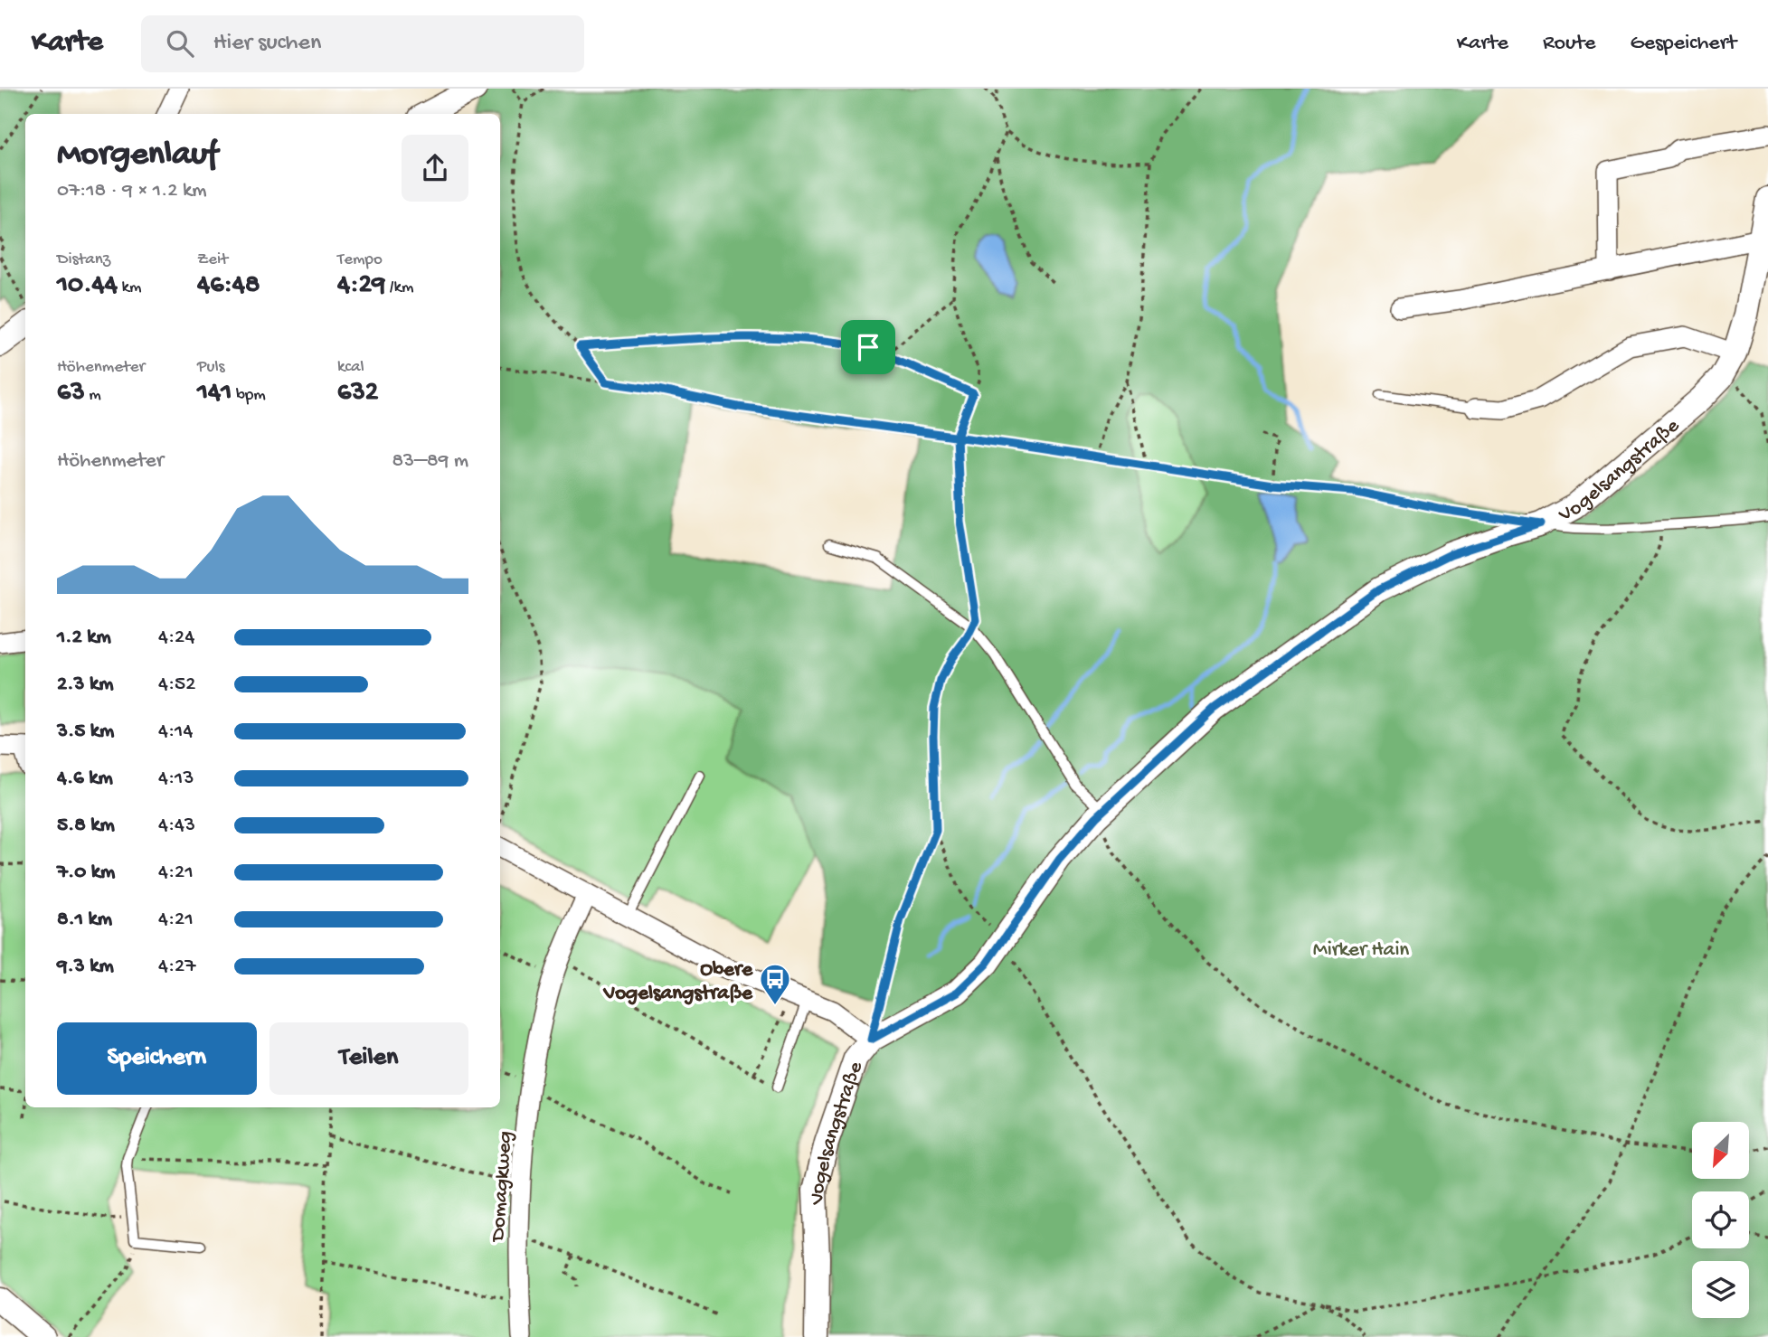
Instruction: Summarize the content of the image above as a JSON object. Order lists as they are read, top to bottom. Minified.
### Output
{"streets":{"street":["Vogelsangstraße","Domagkweg"]},"parks":["Mirker Hain"],"places":{"bus stop":["Obere Vogelsangstraße"]},"north":"bottom left","page":{"header":"Karte","search":"Hier suchen","nav":["Karte","Route","Gespeichert"],"heading":["Morgenlauf","07:18 · 9 × 1.2 km"],"stats":[["Distanz","10.44 km"],["Zeit","46:48"],["Tempo","4:29 /km"],["Höhenmeter","63 m"],["Puls","141 bpm"],["kcal","632"]],"chart":["Höhenmeter","83–89 m"],"list":[{"name":"1.2 km","note":"4:24"},{"name":"2.3 km","note":"4:52"},{"name":"3.5 km","note":"4:14"},{"name":"4.6 km","note":"4:13"},{"name":"5.8 km","note":"4:43"},{"name":"7.0 km","note":"4:21"},{"name":"8.1 km","note":"4:21"},{"name":"9.3 km","note":"4:27"}],"buttons":["Speichern","Teilen"]}}
